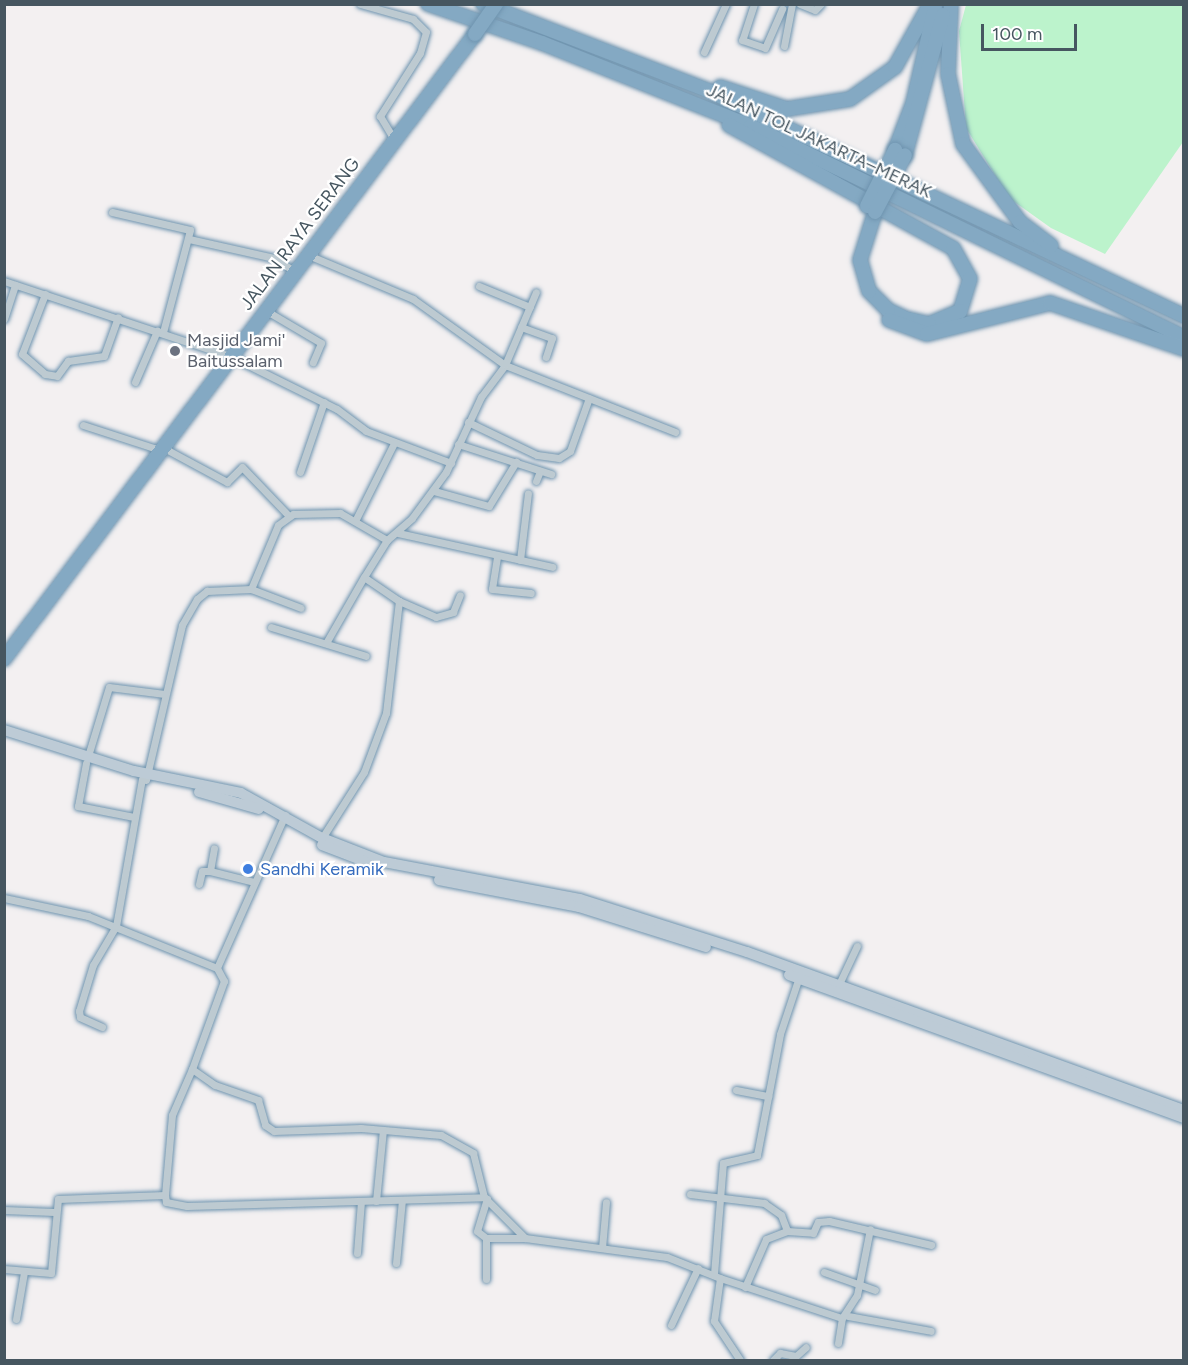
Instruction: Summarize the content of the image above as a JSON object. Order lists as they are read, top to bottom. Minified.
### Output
{"streets":{"highway":["JALAN TOL JAKARTA–MERAK","JALAN RAYA SERANG"]},"places":["Masjid Jami' Baitussalam","Sandhi Keramik"],"scale_bar":"100 m"}
